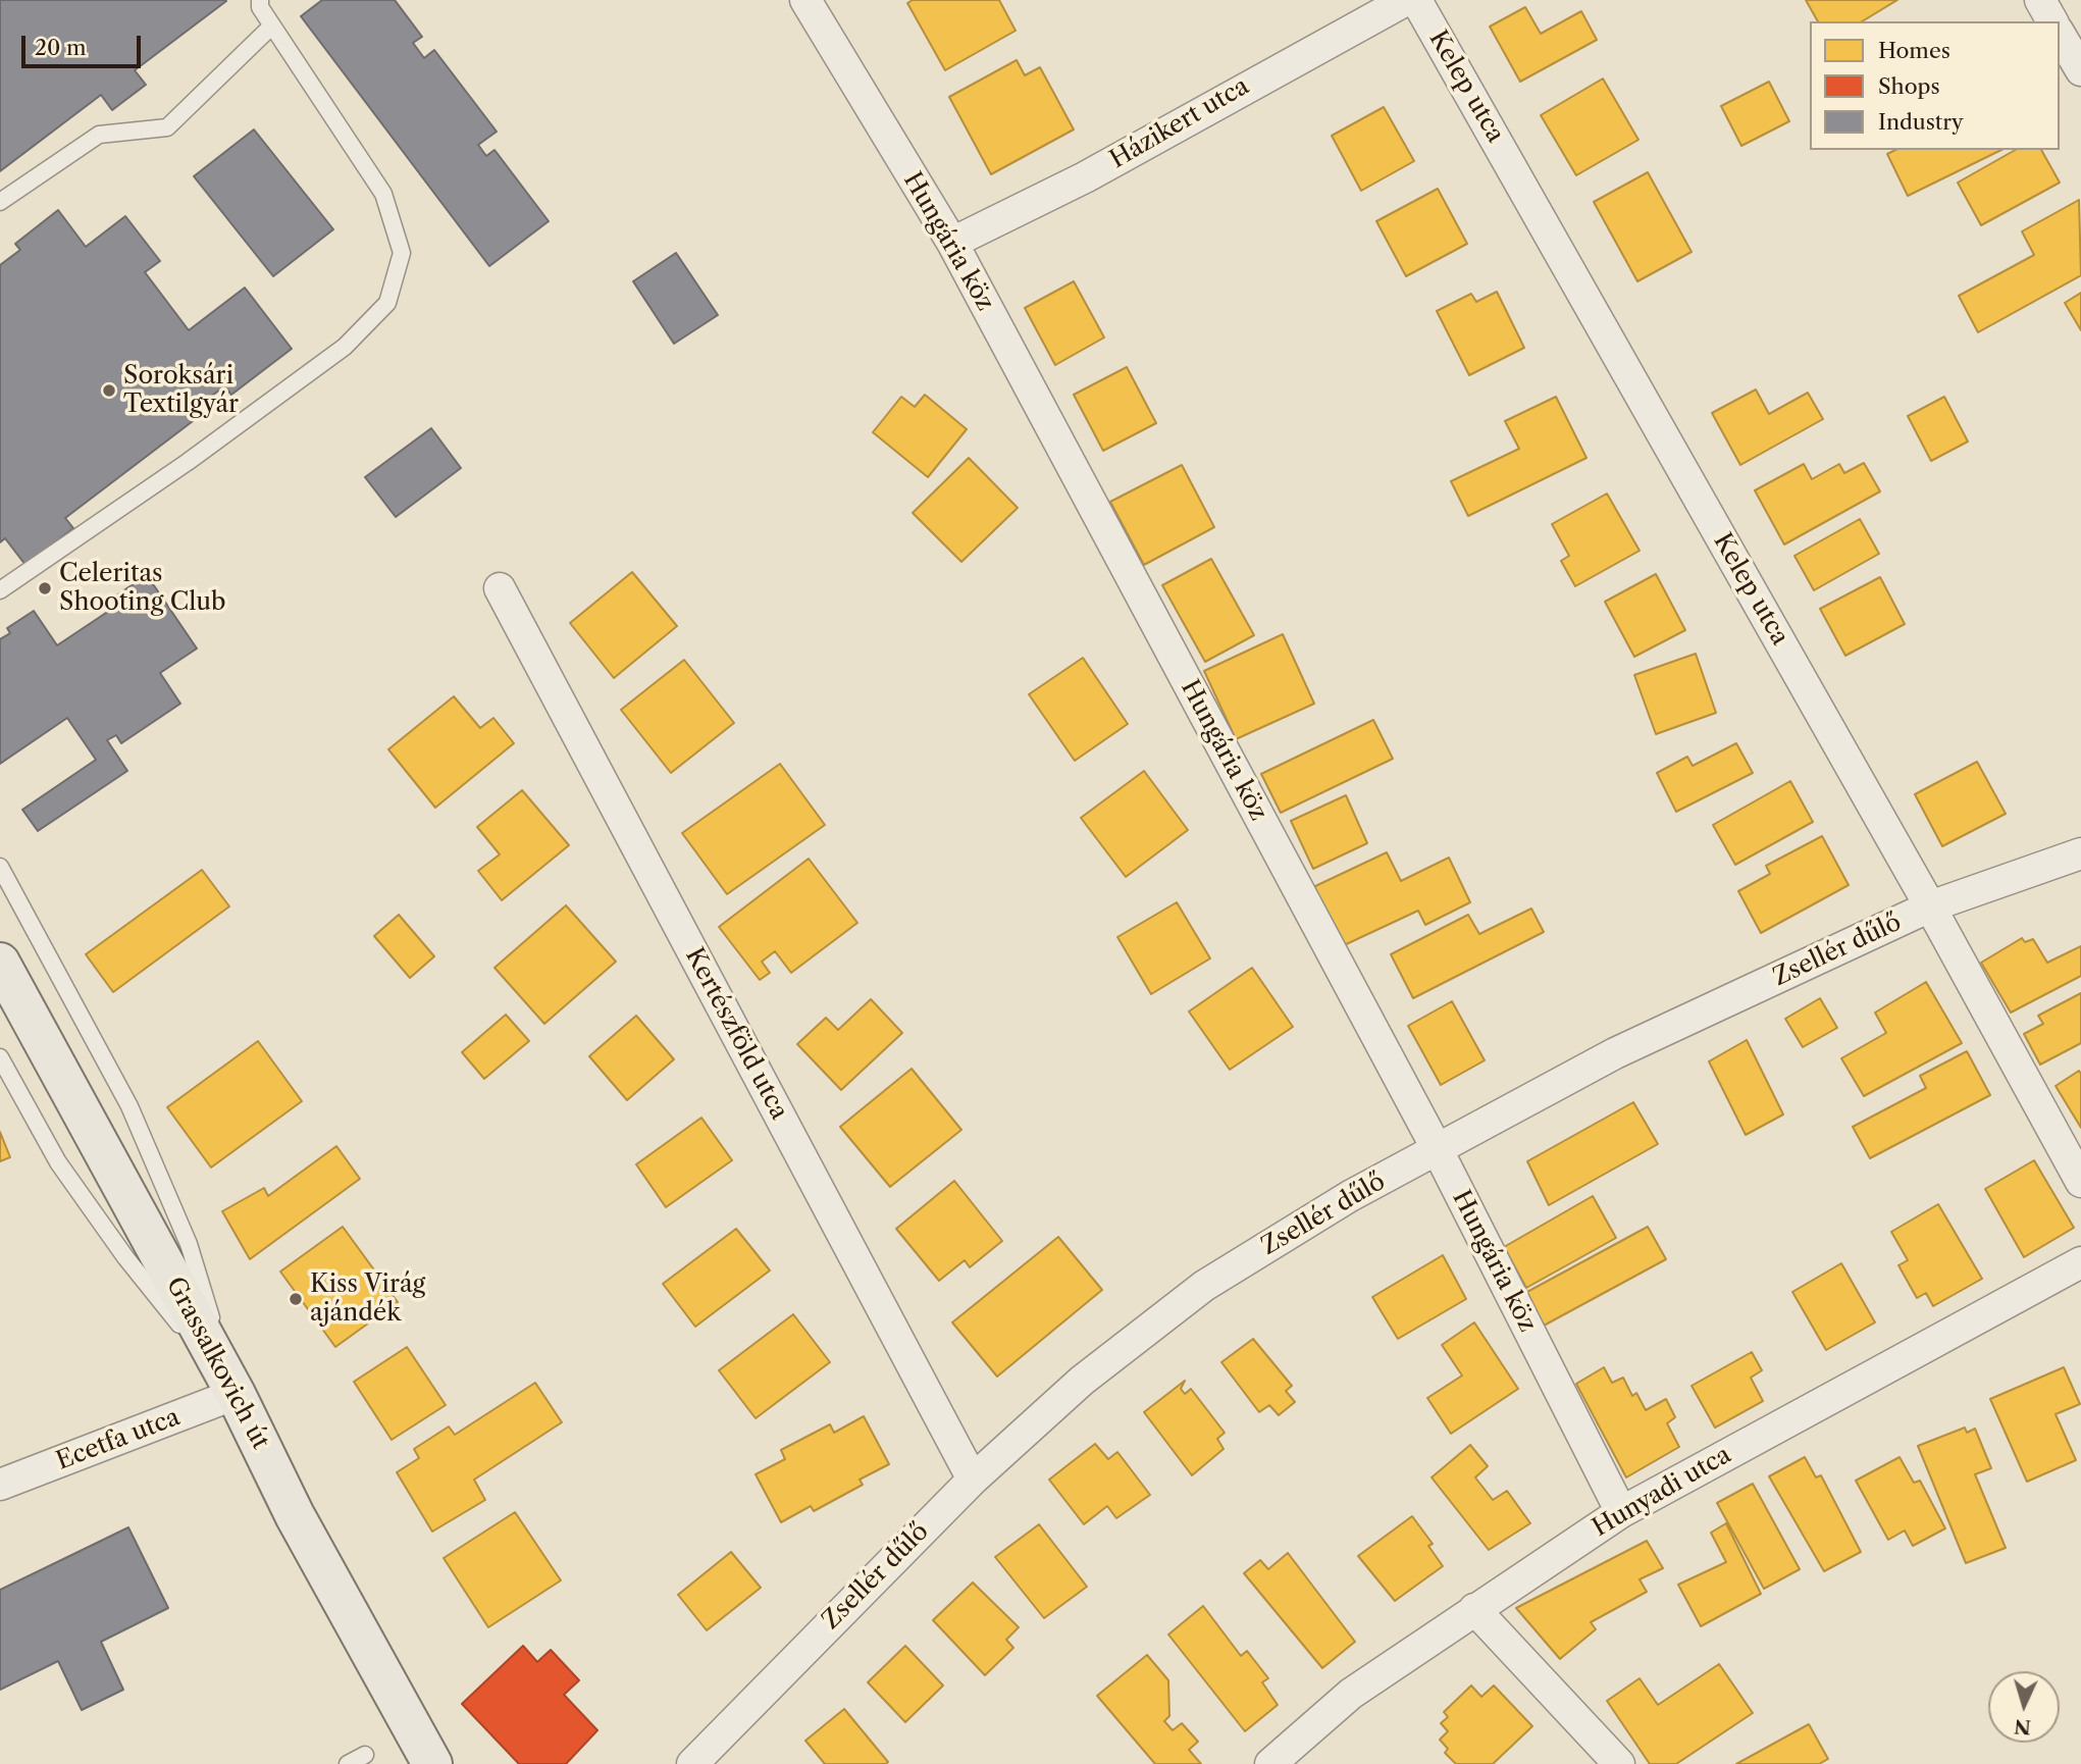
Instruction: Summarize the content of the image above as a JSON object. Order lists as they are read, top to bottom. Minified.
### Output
{"streets":{"main road":["Grassalkovich út"],"street":["Kelep utca","Házikert utca","Hungária köz","Zsellér dűlő","Kertészföld utca","Ecetfa utca","Hunyadi utca"]},"crossings":[["Kelep utca","Zsellér dűlő"],["Házikert utca","Hungária köz"],["Hungária köz","Zsellér dűlő"],["Hungária köz","Hunyadi utca"],["Zsellér dűlő","Kertészföld utca"],["Grassalkovich út","Ecetfa utca"]],"places":["Soroksári Textilgyár","Celeritas Shooting Club","Kiss Virág ajándék"],"legend":["Homes","Shops","Industry"],"scale_bar":"20 m","north":"bottom"}
